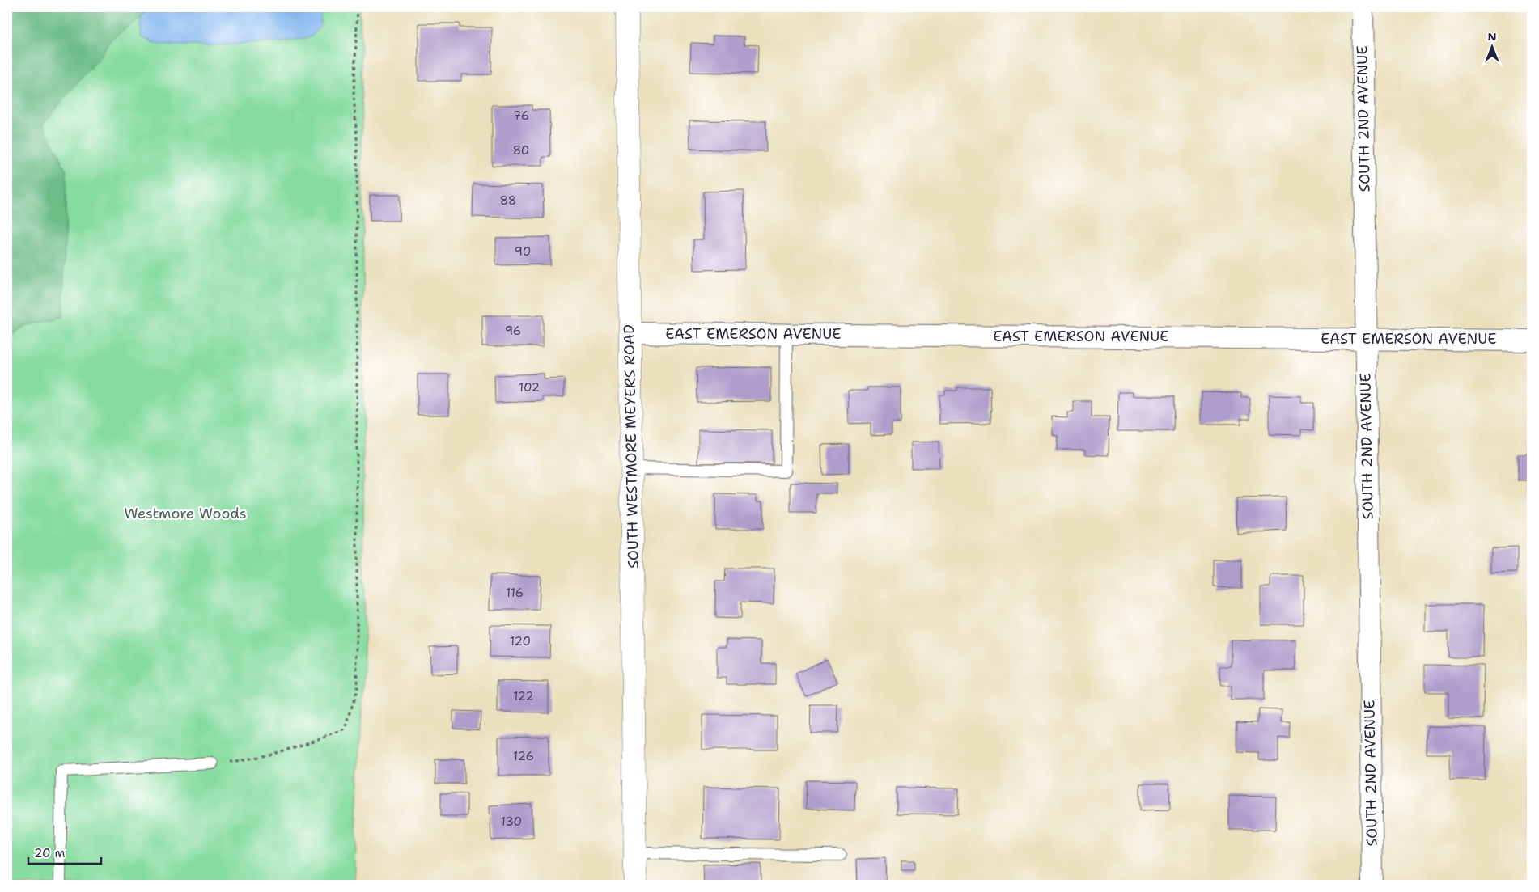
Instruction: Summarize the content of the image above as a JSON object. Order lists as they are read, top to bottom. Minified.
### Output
{"streets":{"street":["SOUTH 2ND AVENUE","EAST EMERSON AVENUE","SOUTH WESTMORE MEYERS ROAD"]},"crossings":[["SOUTH 2ND AVENUE","EAST EMERSON AVENUE"],["EAST EMERSON AVENUE","SOUTH WESTMORE MEYERS ROAD"]],"parks":["Westmore Woods"],"house_numbers":["76","80","88","90","96","102","116","120","122","126","130"],"scale_bar":"20 m","north":"top"}
